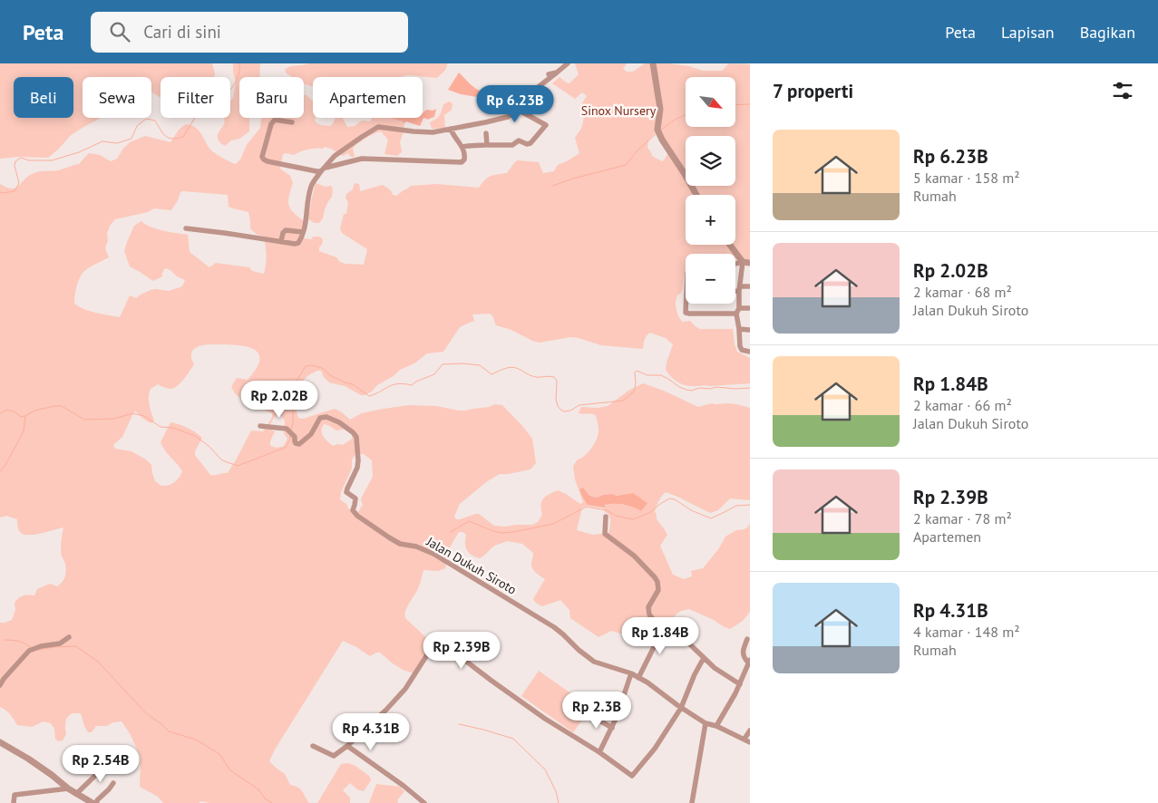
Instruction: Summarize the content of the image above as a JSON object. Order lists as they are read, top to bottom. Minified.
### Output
{"streets":{"street":["Jalan Dukuh Siroto"]},"parks":["Sinox Nursery"],"north":"bottom right","page":{"header":"Peta","search":"Cari di sini","nav":["Peta","Lapisan","Bagikan"],"heading":"7 properti","map_buttons":["+","−"],"chip":["Beli","Sewa","Filter","Baru","Apartemen"],"price":["Rp 6.23B","Rp 2.02B","Rp 1.84B","Rp 2.39B","Rp 2.3B","Rp 4.31B","Rp 2.54B"],"list":[{"name":"Rp 6.23B","note":"5 kamar · 158 m² · Rumah"},{"name":"Rp 2.02B","note":"2 kamar · 68 m² · Jalan Dukuh Siroto"},{"name":"Rp 1.84B","note":"2 kamar · 66 m² · Jalan Dukuh Siroto"},{"name":"Rp 2.39B","note":"2 kamar · 78 m² · Apartemen"},{"name":"Rp 4.31B","note":"4 kamar · 148 m² · Rumah"}]}}
